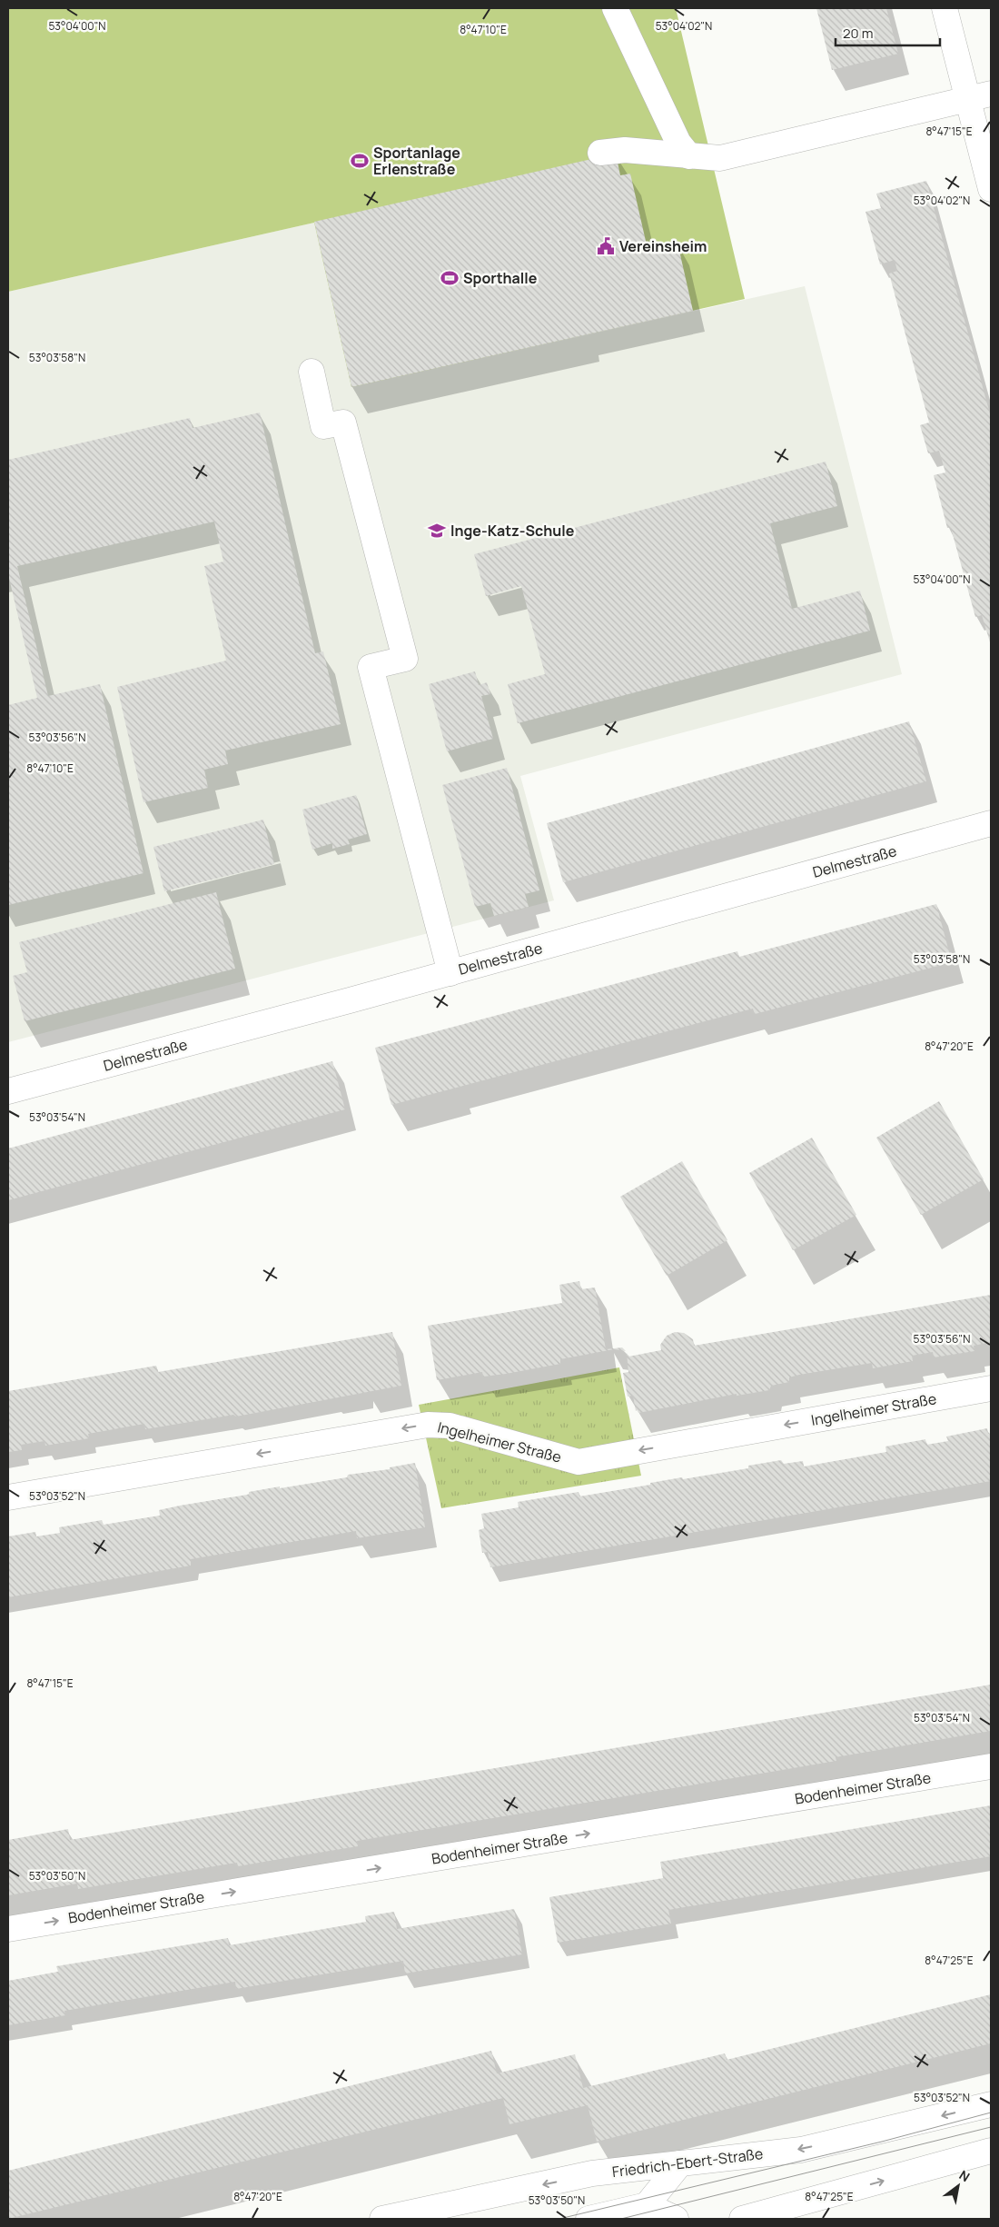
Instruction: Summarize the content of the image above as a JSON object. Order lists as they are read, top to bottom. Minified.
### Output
{"streets":{"street":["Delmestraße","Ingelheimer Straße","Bodenheimer Straße","Friedrich-Ebert-Straße"]},"one_way":["Ingelheimer Straße","Bodenheimer Straße"],"places":{"sports":["Sportanlage Erlenstraße","Sporthalle"],"public building":["Vereinsheim"],"school or university":["Inge-Katz-Schule"]},"scale_bar":"20 m","north":"top right","coordinates":["53°04'00\"N","53°04'02\"N","8°47'10\"E","8°47'15\"E","53°03'58\"N","53°03'56\"N","8°47'20\"E","53°03'54\"N","53°03'52\"N","53°03'50\"N","8°47'25\"E"]}
